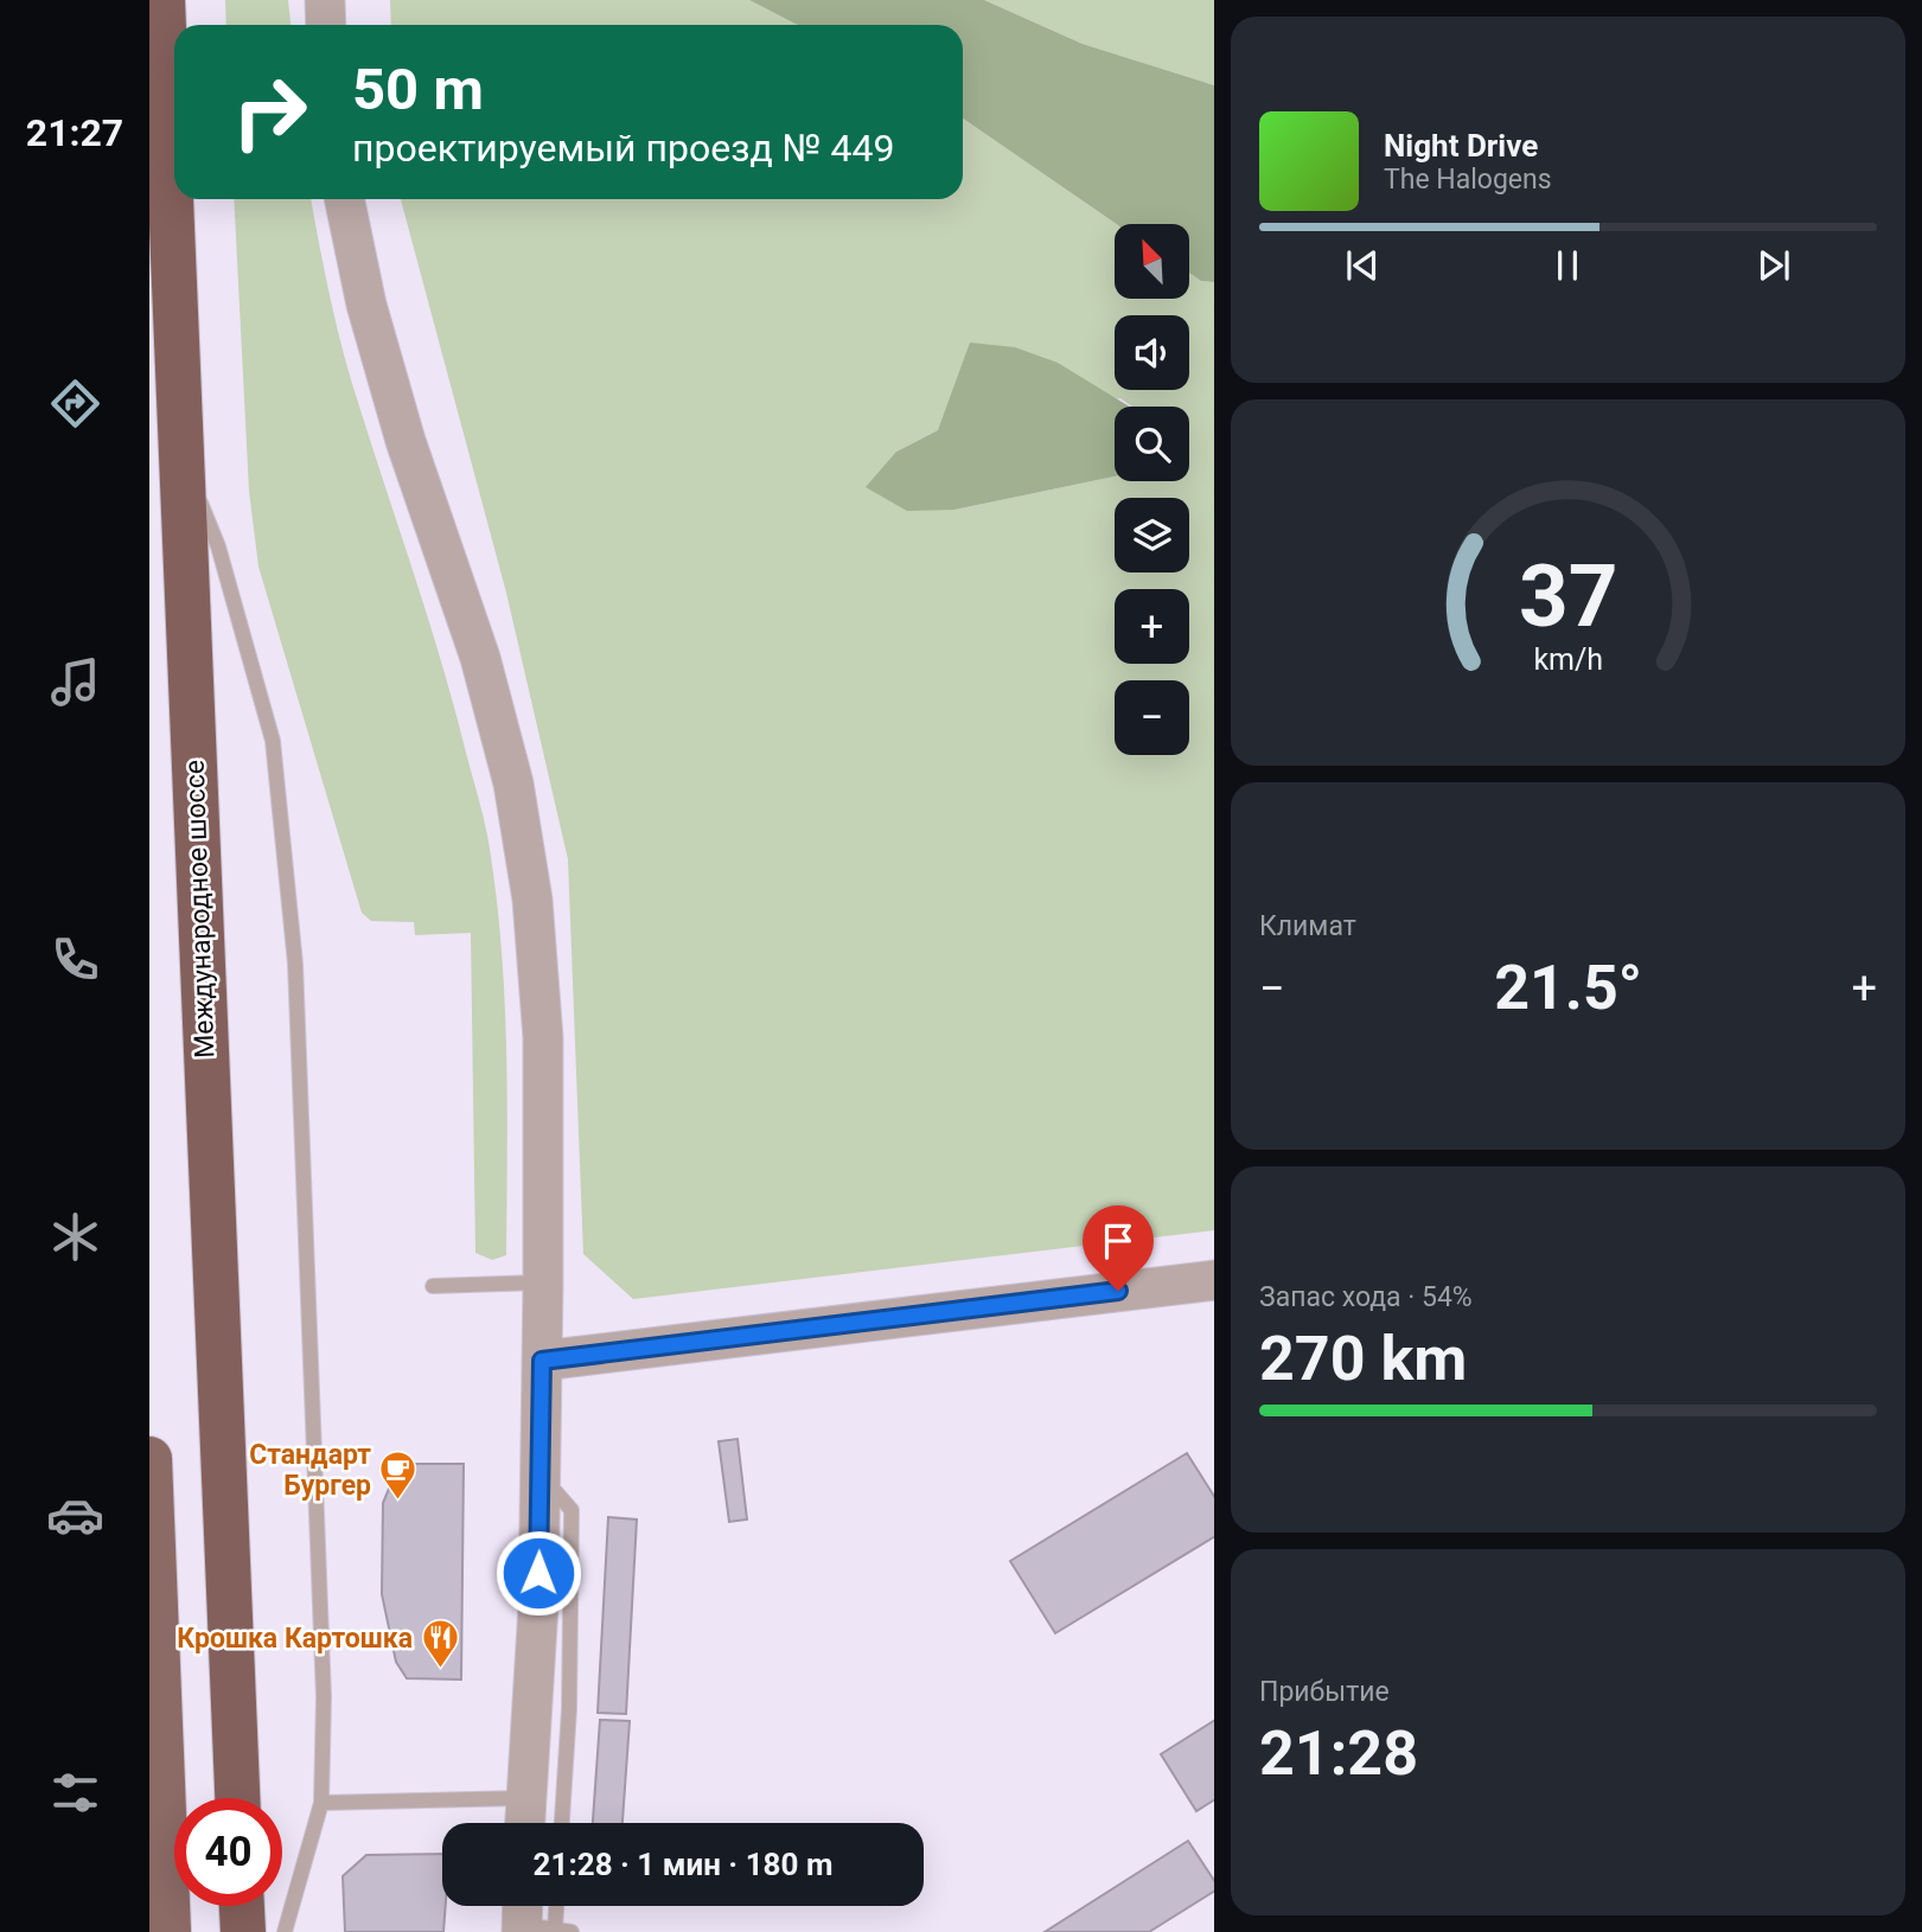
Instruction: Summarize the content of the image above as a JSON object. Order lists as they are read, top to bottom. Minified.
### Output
{"streets":{"highway":["Международное шоссе"]},"places":{"cafe":["Стандарт Бургер"],"restaurant":["Крошка Картошка"]},"north":"top left","page":{"tabs":"21:27","turn":["50 m","проектируемый проезд № 449"],"song":["Night Drive","The Halogens"],"map_buttons":["+","−"],"tile":["Климат",["Запас хода · 54%","270 km"],["Прибытие","21:28"]],"heat":["−","21.5°","+"],"limit":"40","trip":"21:28 · 1 мин · 180 m","gauge":["37","km/h"]}}
